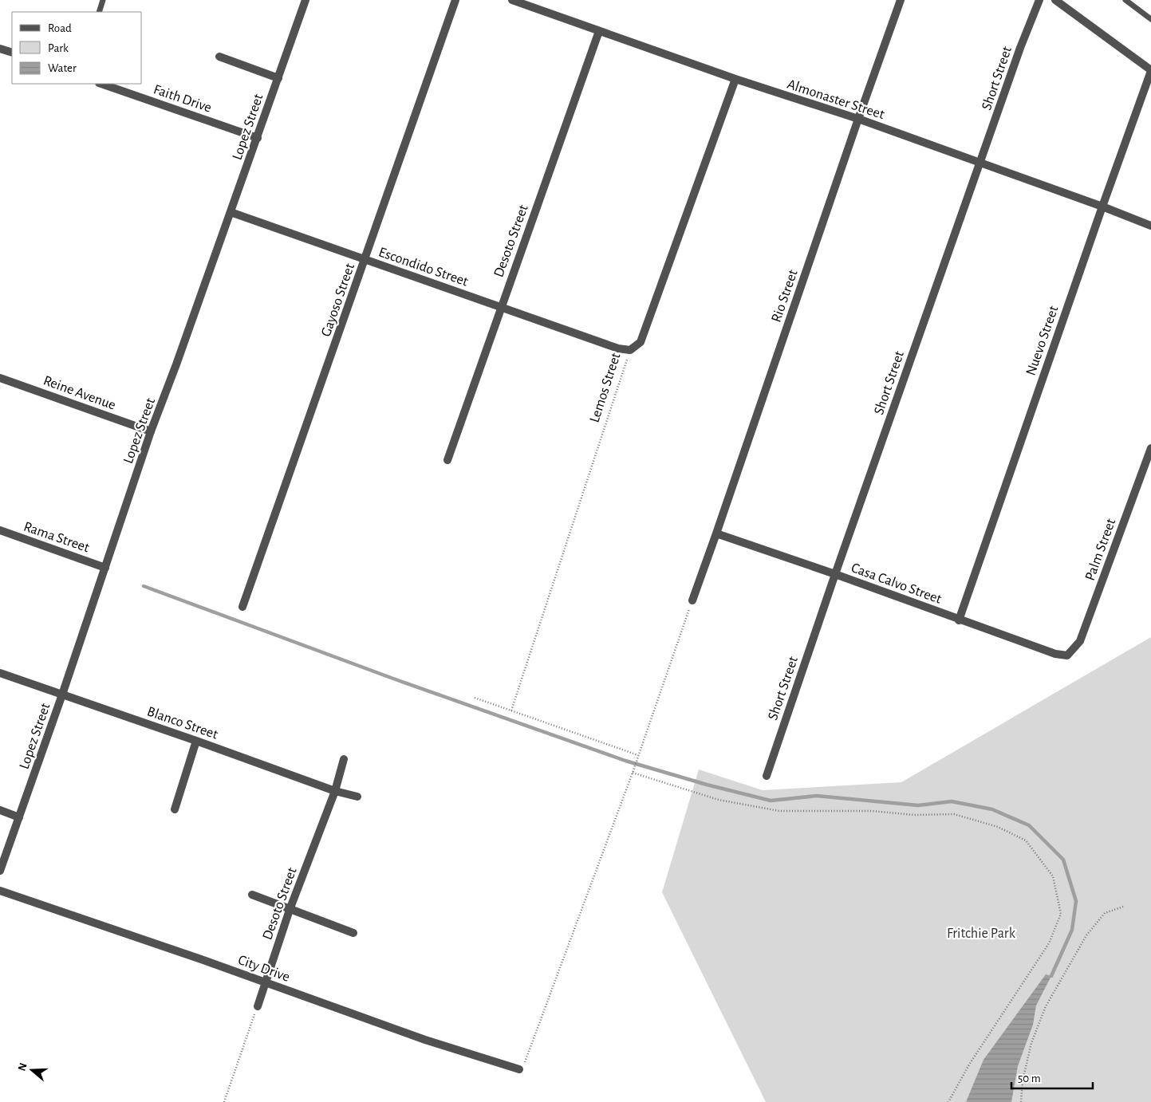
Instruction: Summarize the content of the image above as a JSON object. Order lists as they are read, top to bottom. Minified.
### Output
{"streets":{"street":["Short Street","Faith Drive","Almonaster Street","Lopez Street","Desoto Street","Escondido Street","Rio Street","Gayoso Street","Nuevo Street","Lemos Street","Reine Avenue","Rama Street","Palm Street","Casa Calvo Street","Blanco Street","City Drive"]},"crossings":[["Short Street","Almonaster Street"],["Short Street","Casa Calvo Street"],["Faith Drive","Lopez Street"],["Almonaster Street","Desoto Street"],["Almonaster Street","Rio Street"],["Almonaster Street","Nuevo Street"],["Almonaster Street","Lemos Street"],["Lopez Street","Escondido Street"],["Lopez Street","Reine Avenue"],["Lopez Street","Rama Street"],["Lopez Street","Blanco Street"],["Desoto Street","Escondido Street"],["Desoto Street","Blanco Street"],["Desoto Street","City Drive"],["Escondido Street","Gayoso Street"],["Escondido Street","Lemos Street"],["Rio Street","Casa Calvo Street"],["Nuevo Street","Casa Calvo Street"],["Palm Street","Casa Calvo Street"]],"parks":["Fritchie Park"],"legend":["Road","Park","Water"],"scale_bar":"50 m","north":"left"}
